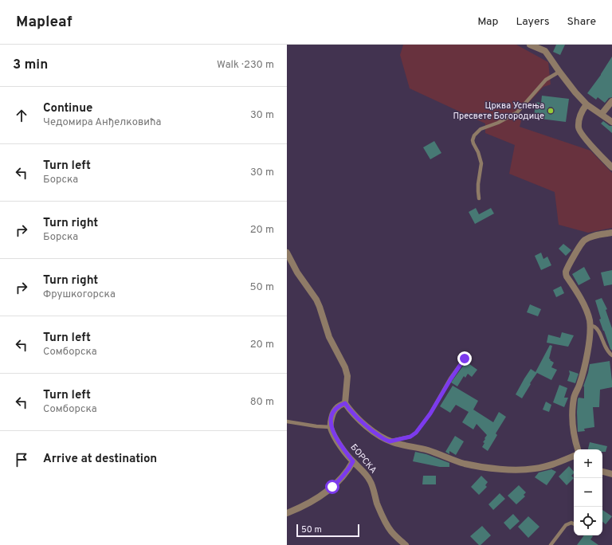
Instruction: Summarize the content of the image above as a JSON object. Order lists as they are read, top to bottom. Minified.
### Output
{"streets":{"street":["БОРСКА"]},"places":["Црква Успења Пресвете Богородице"],"scale_bar":"50 m","page":{"header":"Mapleaf","nav":["Map","Layers","Share"],"heading":["3 min","Walk · 230 m"],"list":[["Continue","Чедомира Анђелковића","30 m"],["Turn left","Борска","30 m"],["Turn right","Борска","20 m"],["Turn right","Фрушкогорска","50 m"],["Turn left","Сомборска","20 m"],["Turn left","Сомборска","80 m"],"Arrive at destination"],"map_buttons":["+","−"],"scale":"50 m"}}
